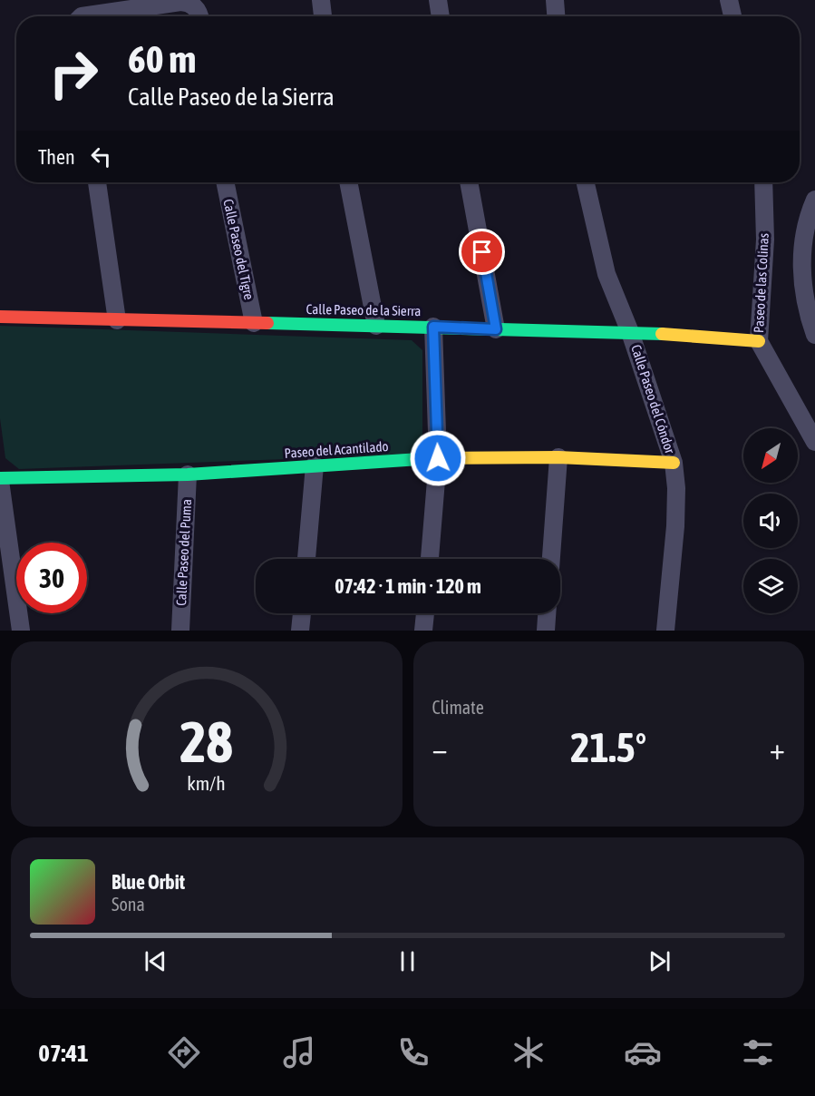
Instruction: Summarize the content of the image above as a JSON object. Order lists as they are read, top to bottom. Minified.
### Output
{"streets":{"street":["Calle Paseo del Tigre","Paseo de las Colinas","Calle Paseo de la Sierra","Calle Paseo del Cóndor","Paseo del Acantilado","Calle Paseo del Puma"]},"crossings":[["Calle Paseo del Tigre","Calle Paseo de la Sierra"],["Paseo de las Colinas","Calle Paseo de la Sierra"],["Calle Paseo de la Sierra","Calle Paseo del Cóndor"],["Calle Paseo del Cóndor","Paseo del Acantilado"],["Paseo del Acantilado","Calle Paseo del Puma"]],"north":"bottom left","page":{"turn":["60 m","Calle Paseo de la Sierra"],"then":"Then","limit":"30","trip":"07:42 · 1 min · 120 m","tile":"Climate","heat":["−","21.5°","+"],"song":["Blue Orbit","Sona"],"tabs":"07:41","gauge":["28","km/h"]}}
